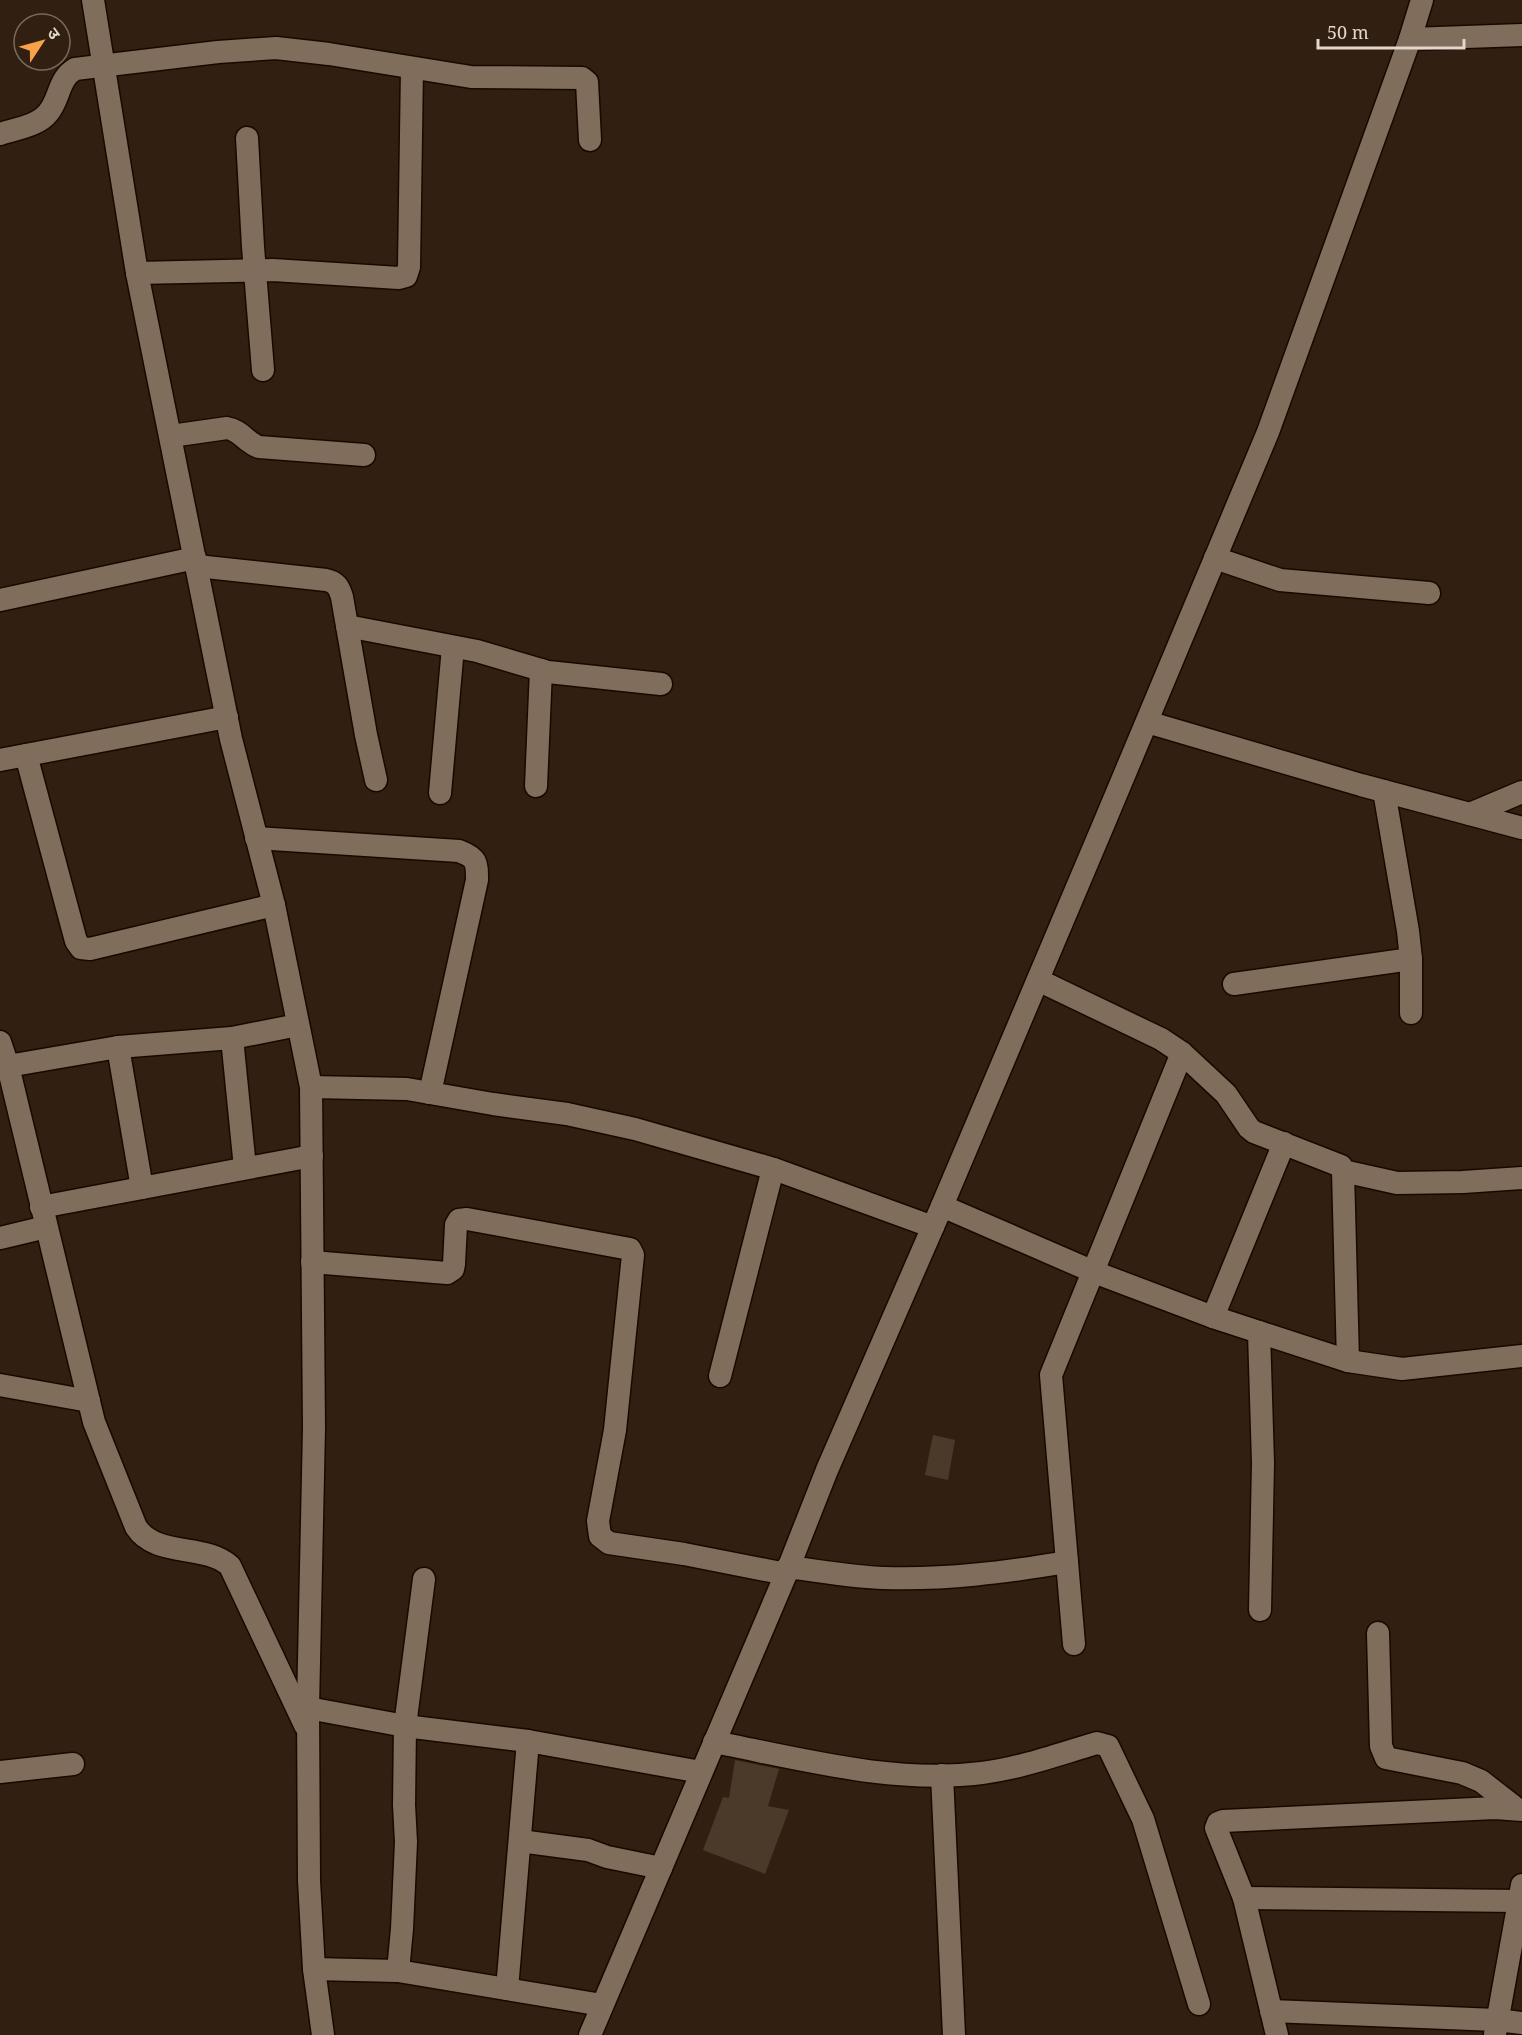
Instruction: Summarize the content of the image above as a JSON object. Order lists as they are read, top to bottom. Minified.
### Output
{"scale_bar":"50 m","north":"top right"}
